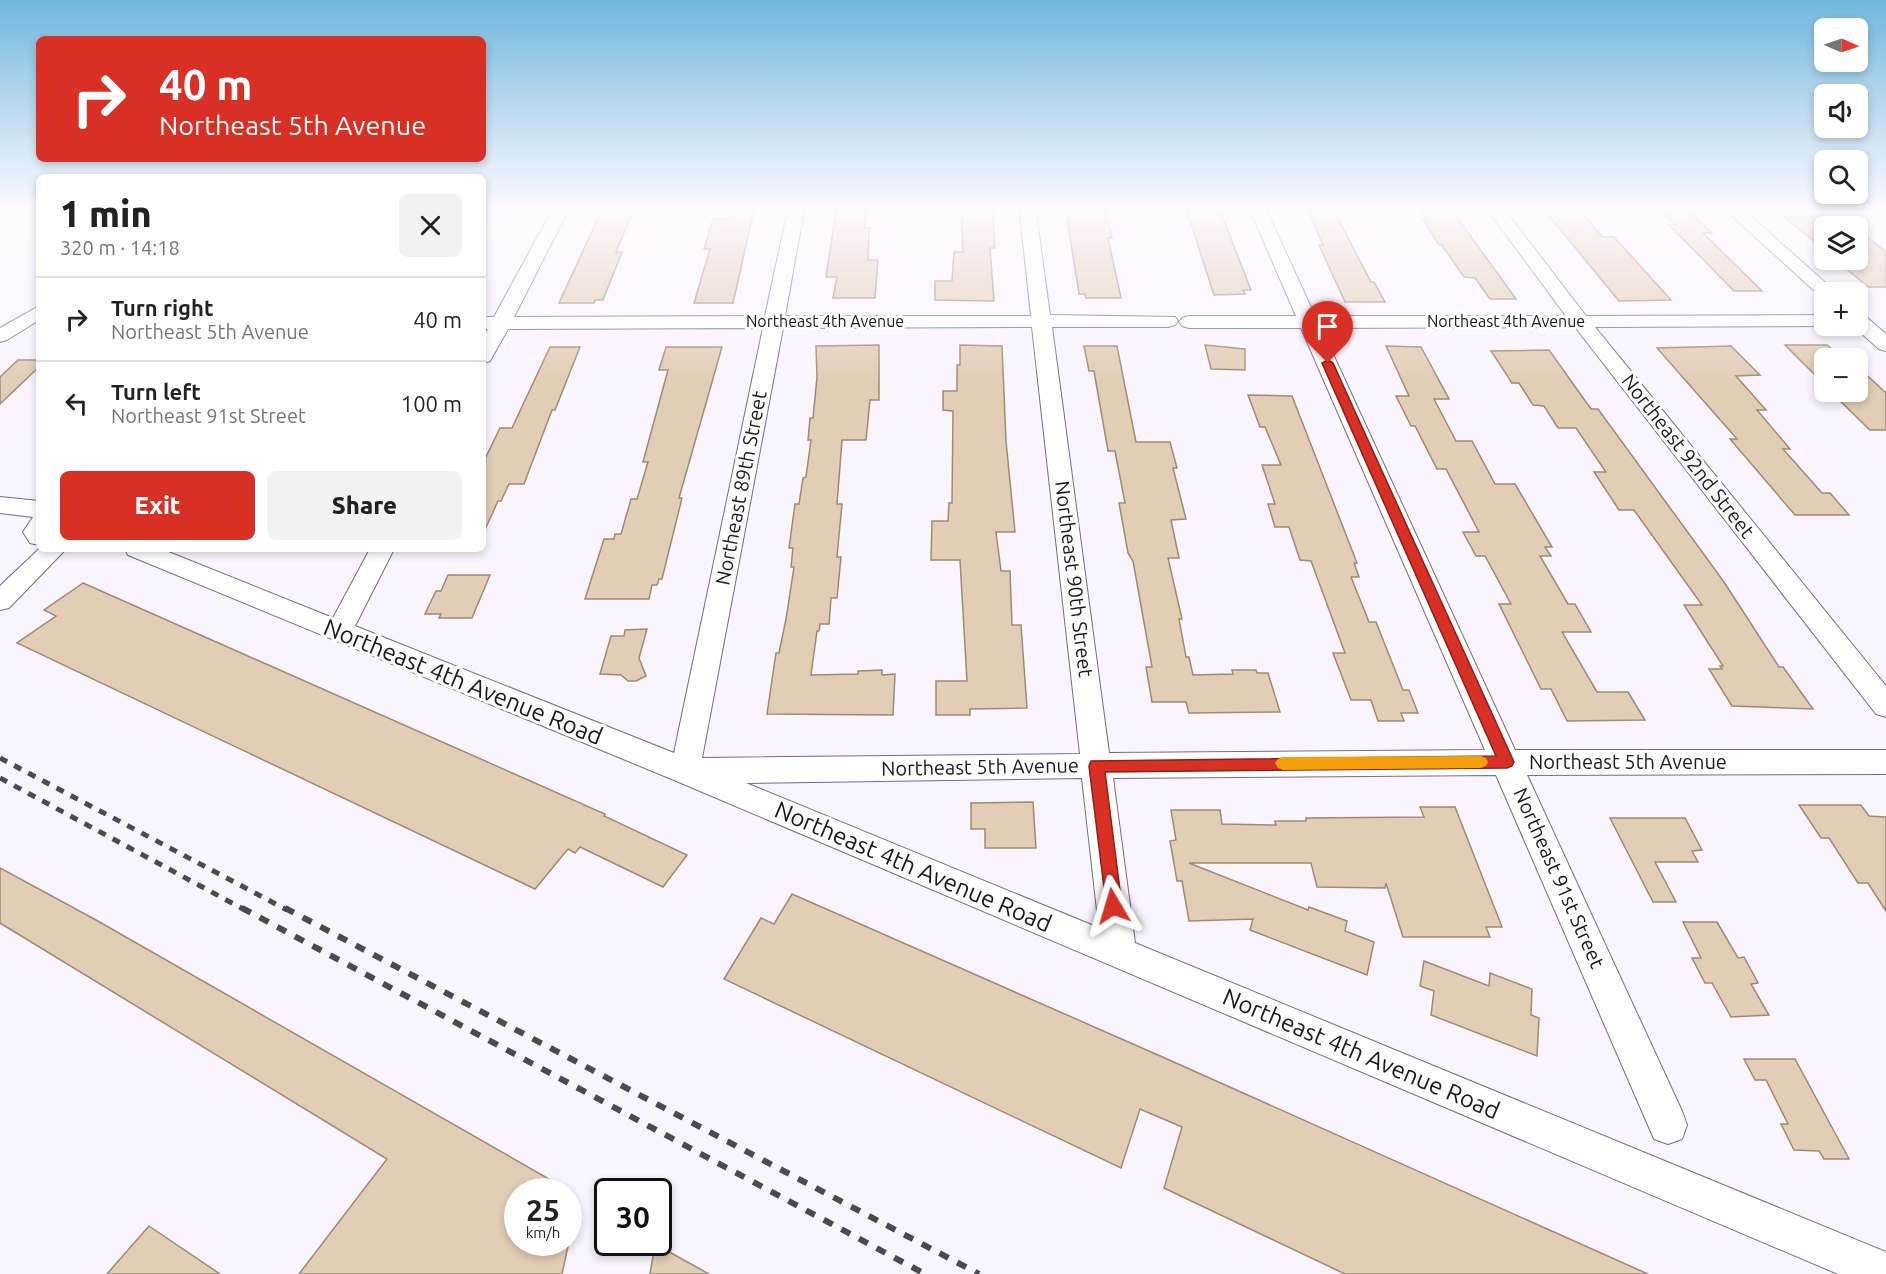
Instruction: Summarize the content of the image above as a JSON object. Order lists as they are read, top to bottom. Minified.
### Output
{"streets":{"street":["Northeast 4th Avenue","Northeast 92nd Street","Northeast 89th Street","Northeast 90th Street","Northeast 4th Avenue Road","Northeast 5th Avenue","Northeast 91st Street"]},"crossings":[["Northeast 4th Avenue","Northeast 92nd Street"],["Northeast 4th Avenue","Northeast 89th Street"],["Northeast 4th Avenue","Northeast 90th Street"],["Northeast 4th Avenue","Northeast 91st Street"],["Northeast 89th Street","Northeast 4th Avenue Road"],["Northeast 89th Street","Northeast 5th Avenue"],["Northeast 90th Street","Northeast 4th Avenue Road"],["Northeast 90th Street","Northeast 5th Avenue"],["Northeast 4th Avenue Road","Northeast 5th Avenue"],["Northeast 5th Avenue","Northeast 91st Street"]],"north":"right","page":{"map_buttons":["+","−"],"turn":["40 m","Northeast 5th Avenue"],"heading":["1 min","320 m · 14:18"],"list":[{"name":"Turn right","note":"Northeast 5th Avenue","value":"40 m"},{"name":"Turn left","note":"Northeast 91st Street","value":"100 m"}],"buttons":["Exit","Share"],"speed":"25 km/h","limit":"30"}}
